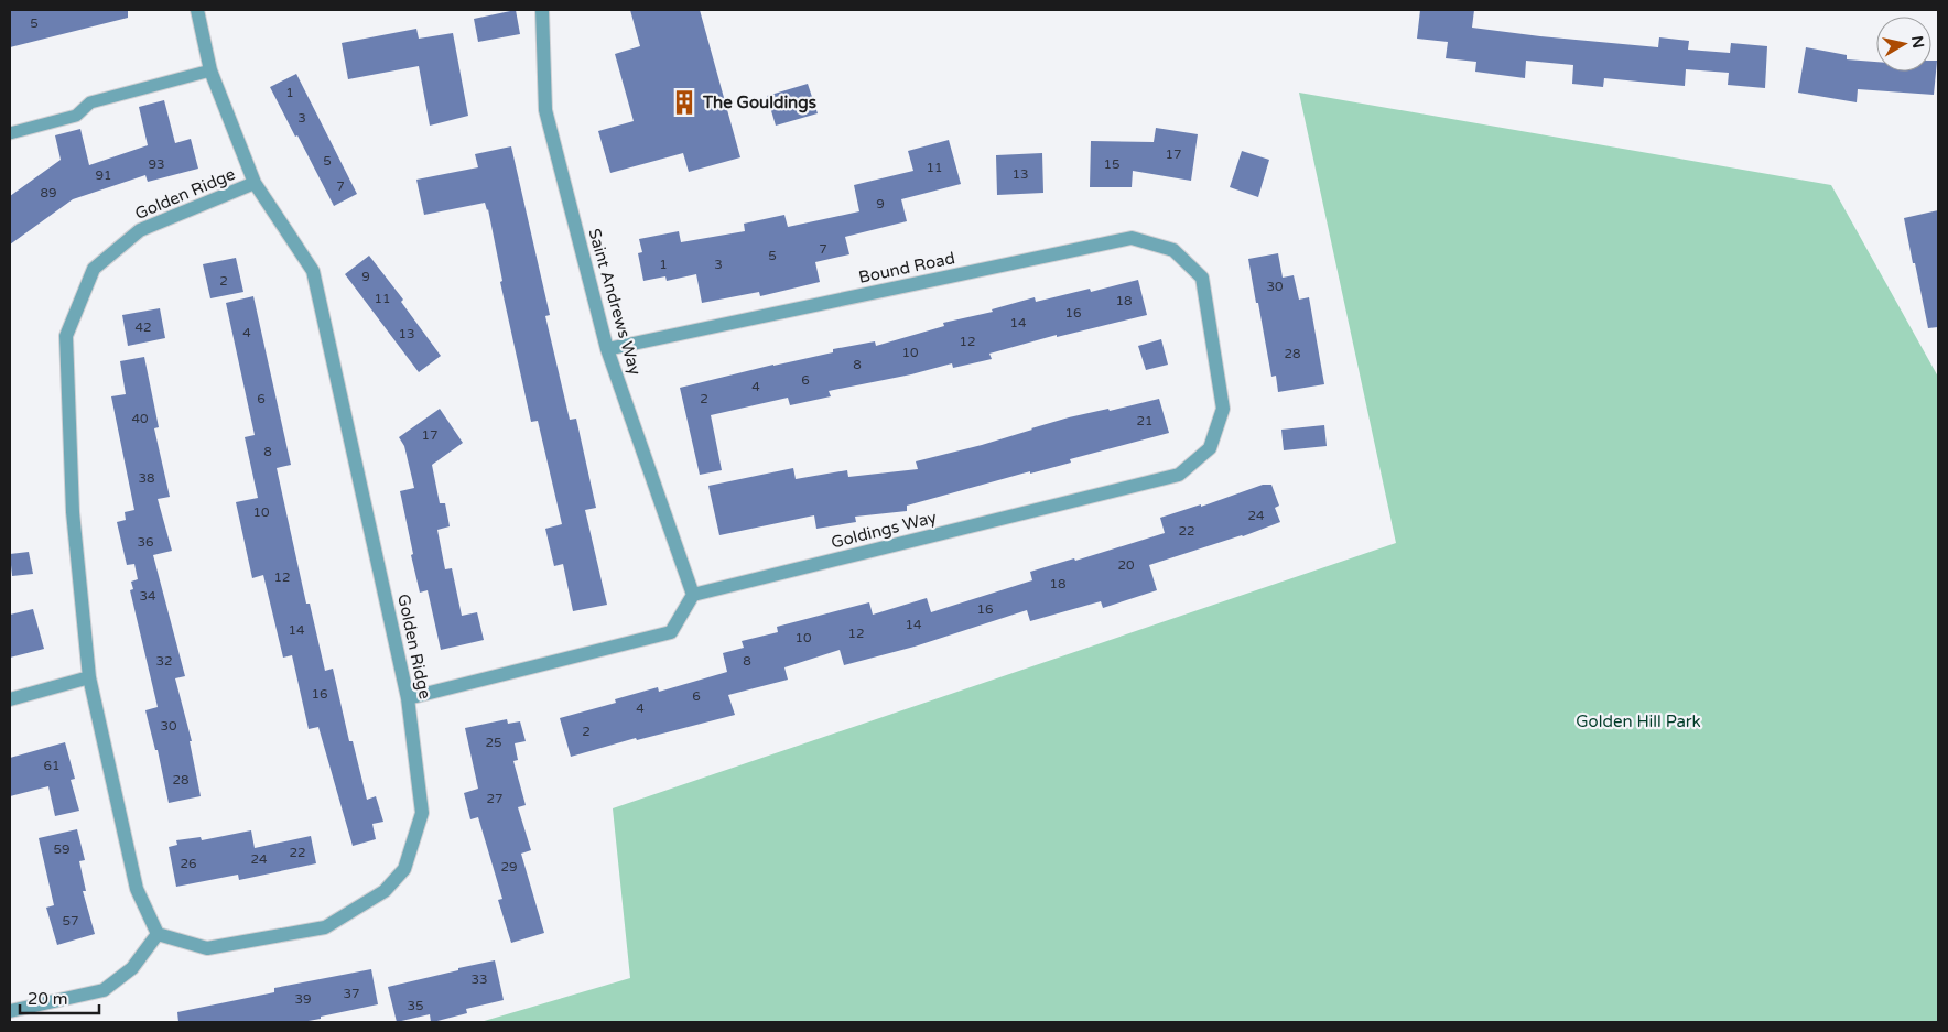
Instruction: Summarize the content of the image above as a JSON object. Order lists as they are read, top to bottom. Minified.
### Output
{"streets":{"street":["Golden Ridge","Bound Road","Saint Andrews Way","Goldings Way"]},"crossings":[["Bound Road","Saint Andrews Way"],["Bound Road","Goldings Way"],["Saint Andrews Way","Goldings Way"]],"parks":["Golden Hill Park"],"places":{"building":["The Gouldings"]},"house_numbers":["5","1","3","17","5","93","15","11","13","91","7","89","9","7","5","1","3","9","2","30","11","18","16","14","42","4","13","12","10","28","8","6","4","6","2","40","21","17","8","38","10","24","22","36","20","12","18","34","16","14","14","12","10","32","8","16","6","4","30","2","25","61","28","27","59","22","24","26","29","57","33","37","39","35"],"scale_bar":"20 m","north":"right"}
